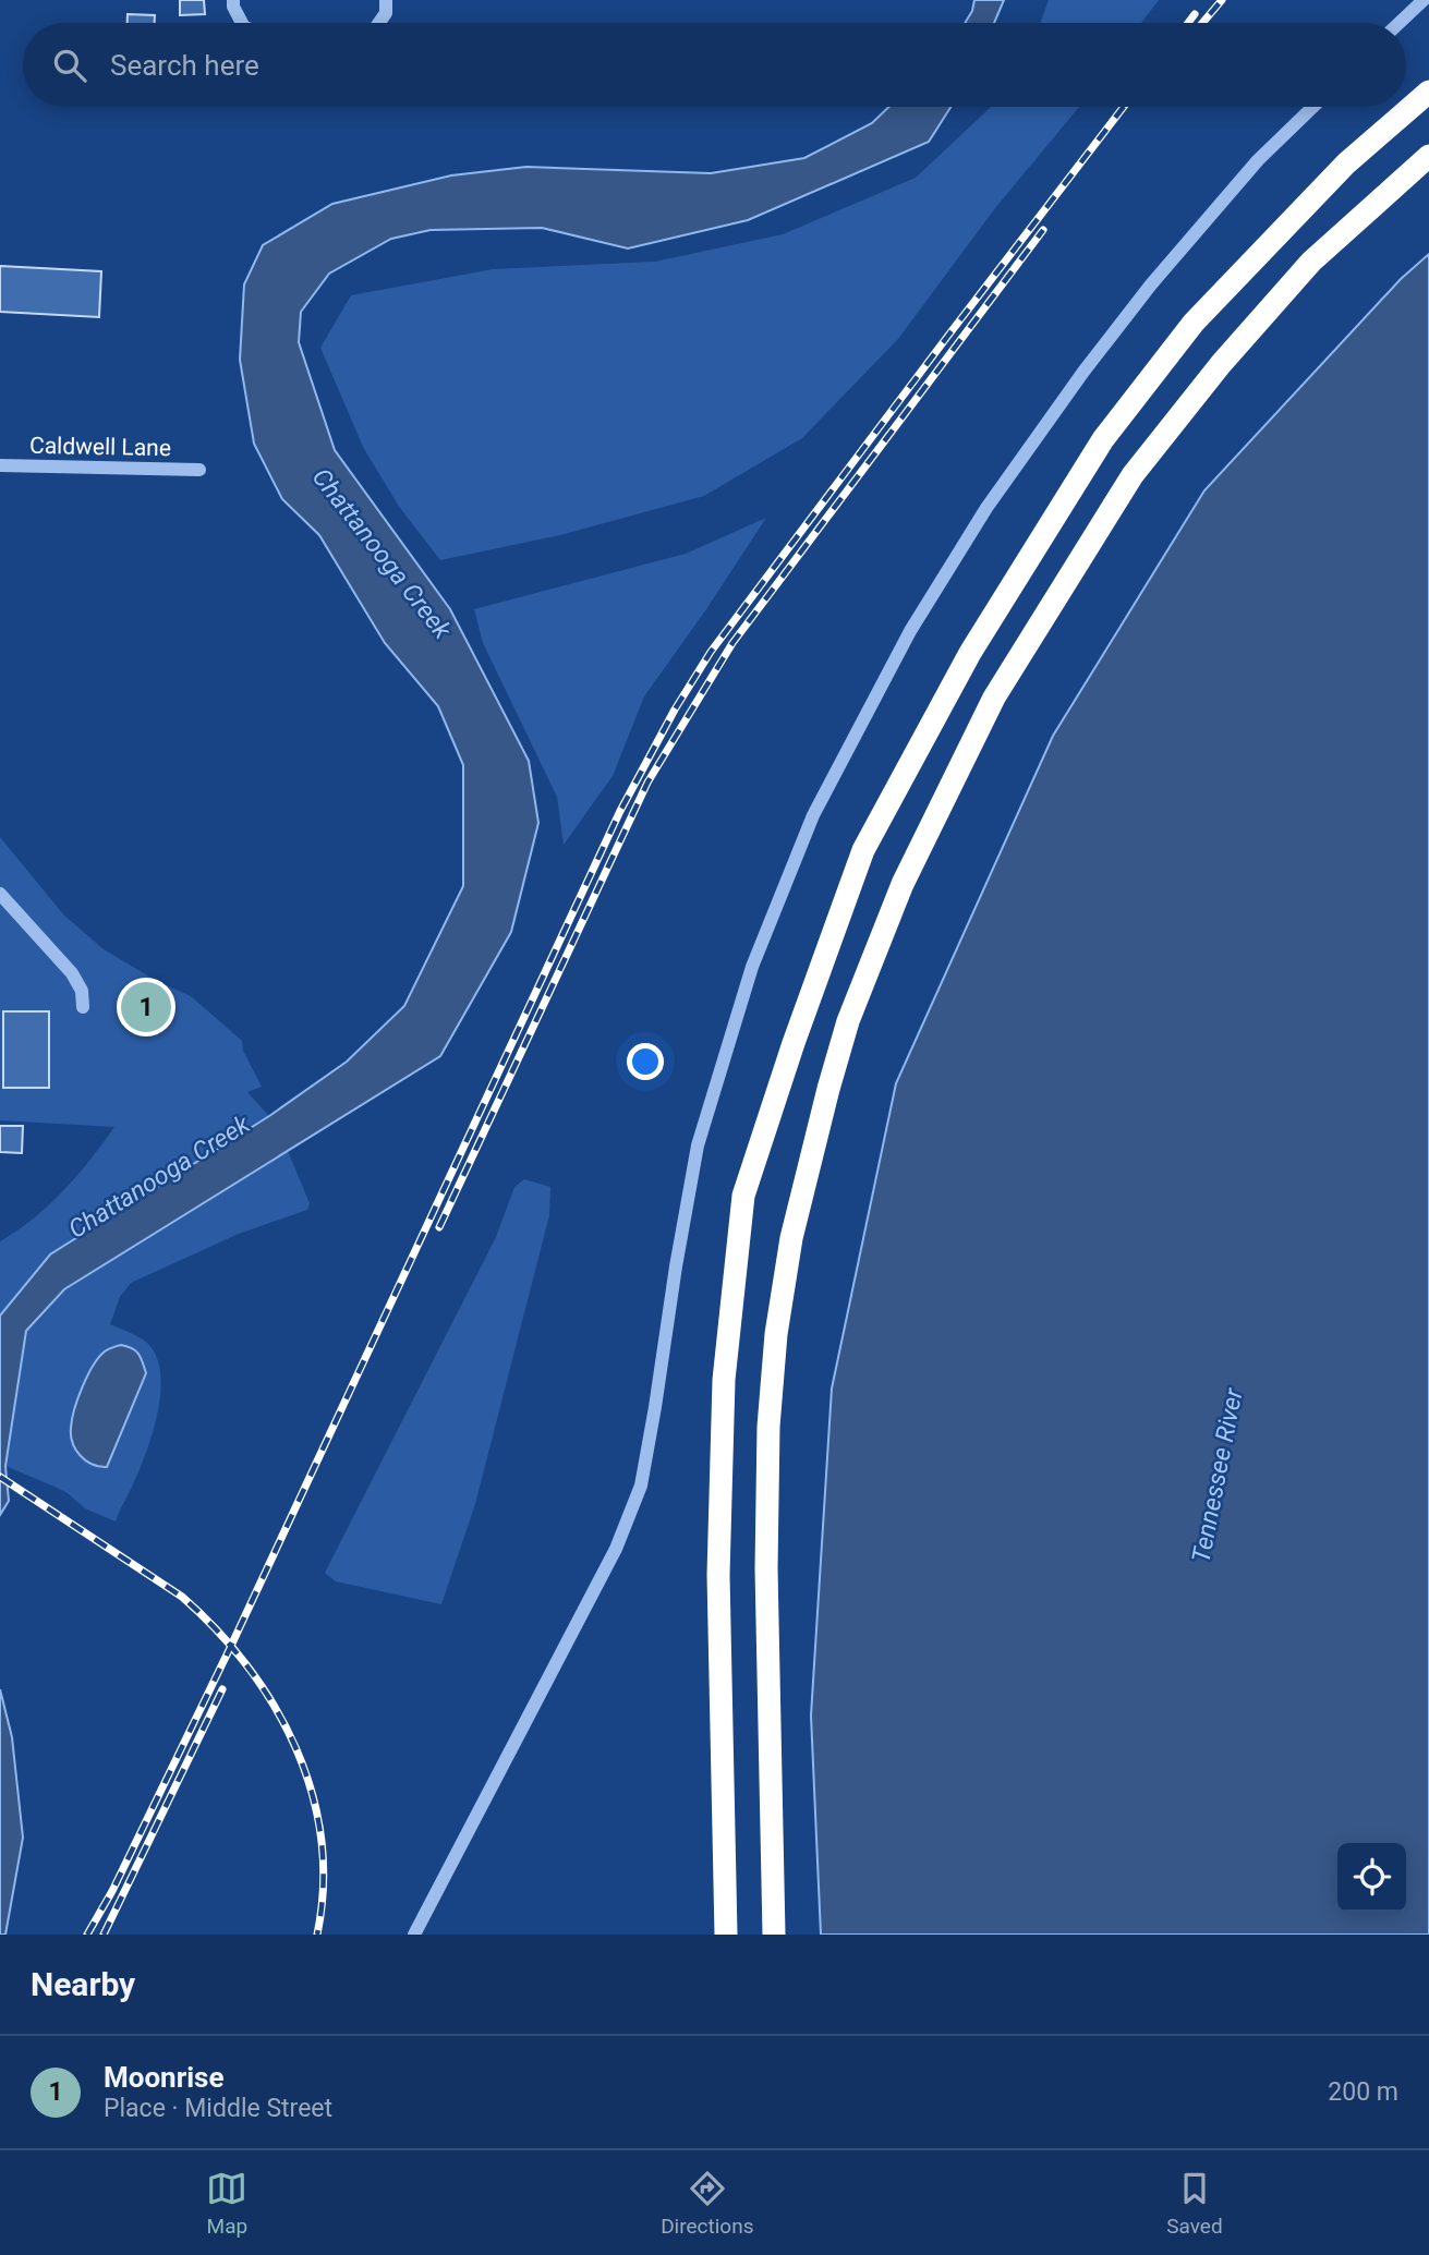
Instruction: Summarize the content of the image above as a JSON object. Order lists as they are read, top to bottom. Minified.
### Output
{"streets":{"street":["Caldwell Lane"]},"water":["Chattanooga Creek","Tennessee River"],"page":{"search":"Search here","pins":"1","heading":"Nearby","list":[{"mark":"1","name":"Moonrise","note":"Place · Middle Street","value":"200 m"}],"nav":["Map","Directions","Saved"]}}
